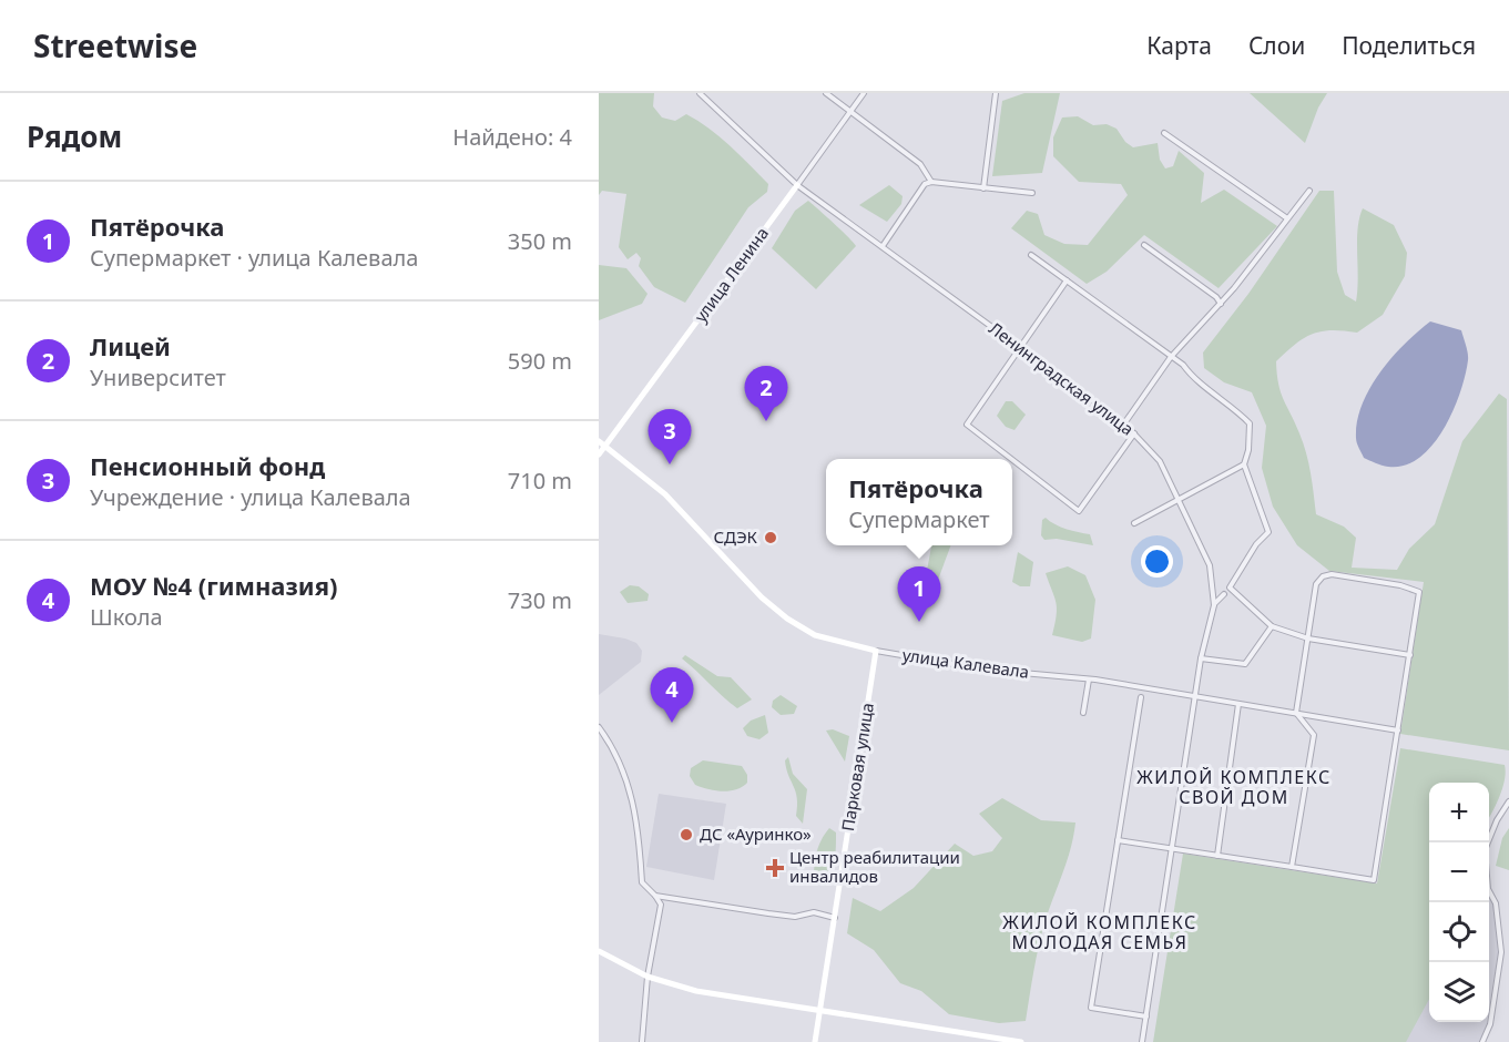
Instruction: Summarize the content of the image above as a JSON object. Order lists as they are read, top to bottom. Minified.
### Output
{"streets":{"main road":["улица Ленина","улица Калевала","Парковая улица"],"street":["Ленинградская улица"]},"crossings":[["улица Ленина","Ленинградская улица"],["улица Ленина","улица Калевала"],["Ленинградская улица","улица Калевала"],["улица Калевала","Парковая улица"]],"districts":["ЖИЛОЙ КОМПЛЕКС СВОЙ ДОМ","ЖИЛОЙ КОМПЛЕКС МОЛОДАЯ СЕМЬЯ"],"places":{"other":["СДЭК","ДС «Ауринко»"],"health":["Центр реабилитации инвалидов"]},"page":{"header":"Streetwise","nav":["Карта","Слои","Поделиться"],"heading":["Рядом","Найдено: 4"],"list":[{"mark":"1","name":"Пятёрочка","note":"Супермаркет · улица Калевала","value":"350 m"},{"mark":"2","name":"Лицей","note":"Университет","value":"590 m"},{"mark":"3","name":"Пенсионный фонд","note":"Учреждение · улица Калевала","value":"710 m"},{"mark":"4","name":"МОУ №4 (гимназия)","note":"Школа","value":"730 m"}],"pins":["2","3","1","4"],"popup":["Пятёрочка","Супермаркет"],"map_buttons":["+","−"]}}
